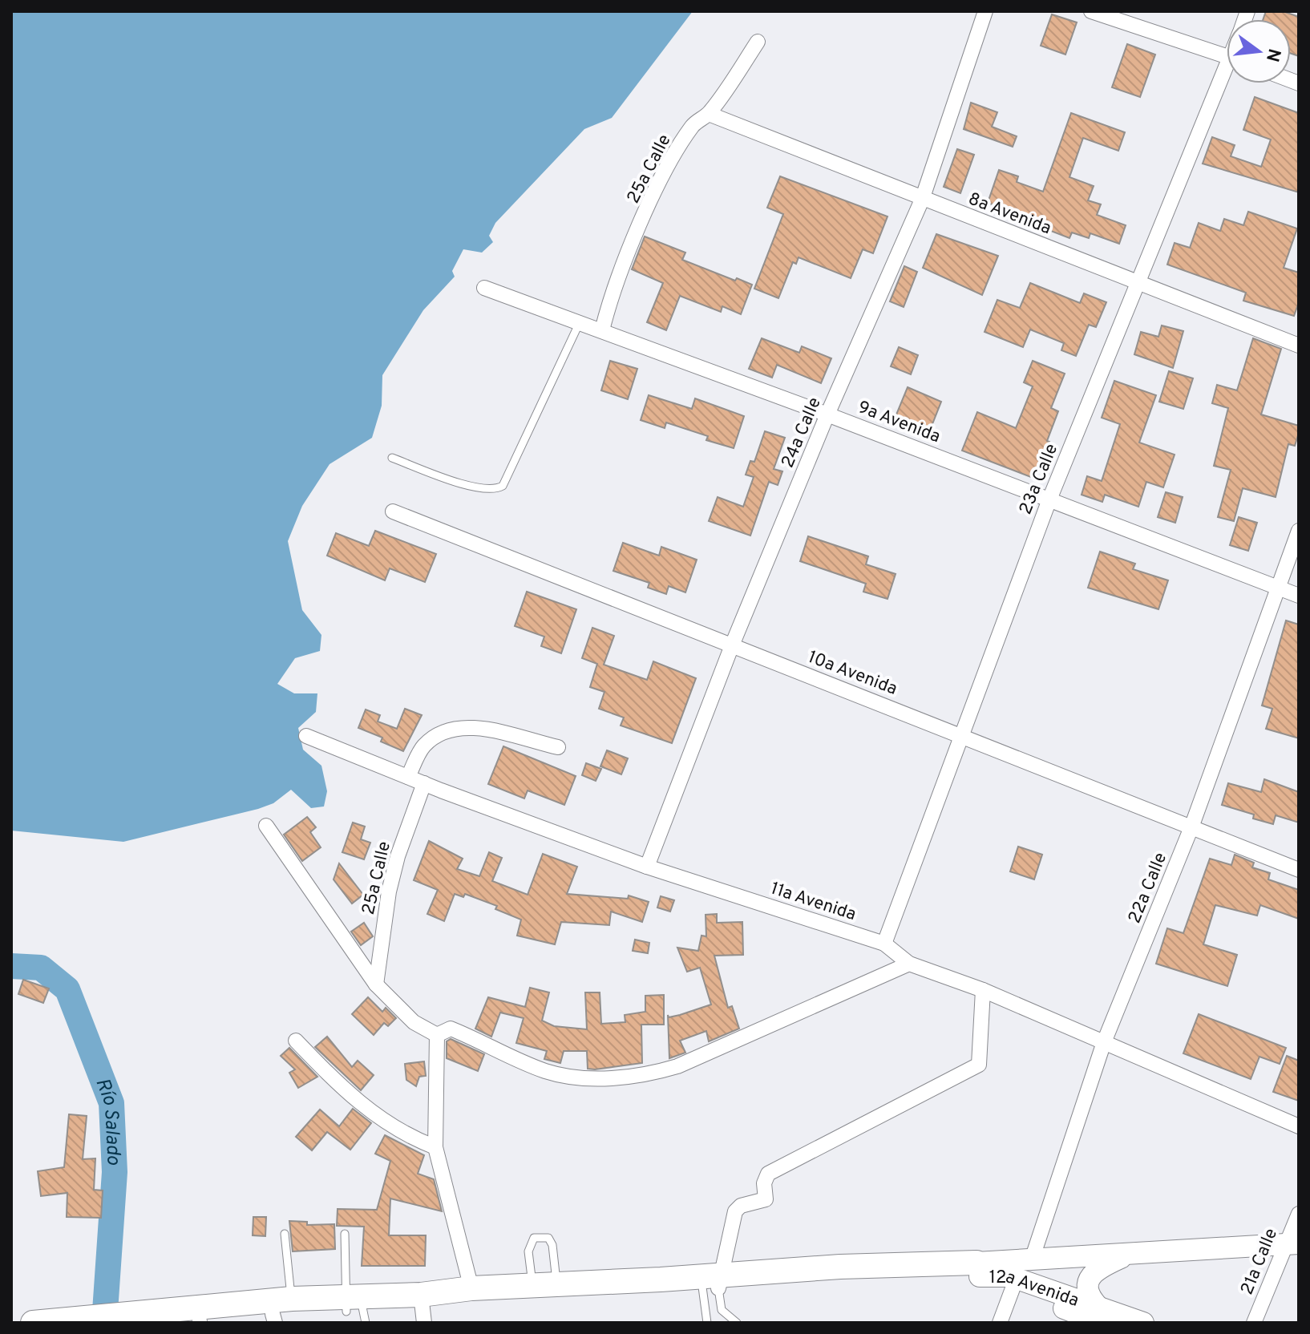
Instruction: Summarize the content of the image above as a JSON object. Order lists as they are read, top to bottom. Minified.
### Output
{"streets":{"main road":["12a Avenida"],"street":["25a Calle","8a Avenida","9a Avenida","24a Calle","23a Calle","10a Avenida","22a Calle","11a Avenida","21a Calle"]},"crossings":[["25a Calle","8a Avenida"],["25a Calle","9a Avenida"],["25a Calle","11a Avenida"],["8a Avenida","24a Calle"],["8a Avenida","23a Calle"],["9a Avenida","24a Calle"],["9a Avenida","23a Calle"],["9a Avenida","22a Calle"],["24a Calle","10a Avenida"],["24a Calle","11a Avenida"],["23a Calle","10a Avenida"],["23a Calle","11a Avenida"],["10a Avenida","22a Calle"],["22a Calle","11a Avenida"]],"water":["Río Salado"],"north":"right"}
